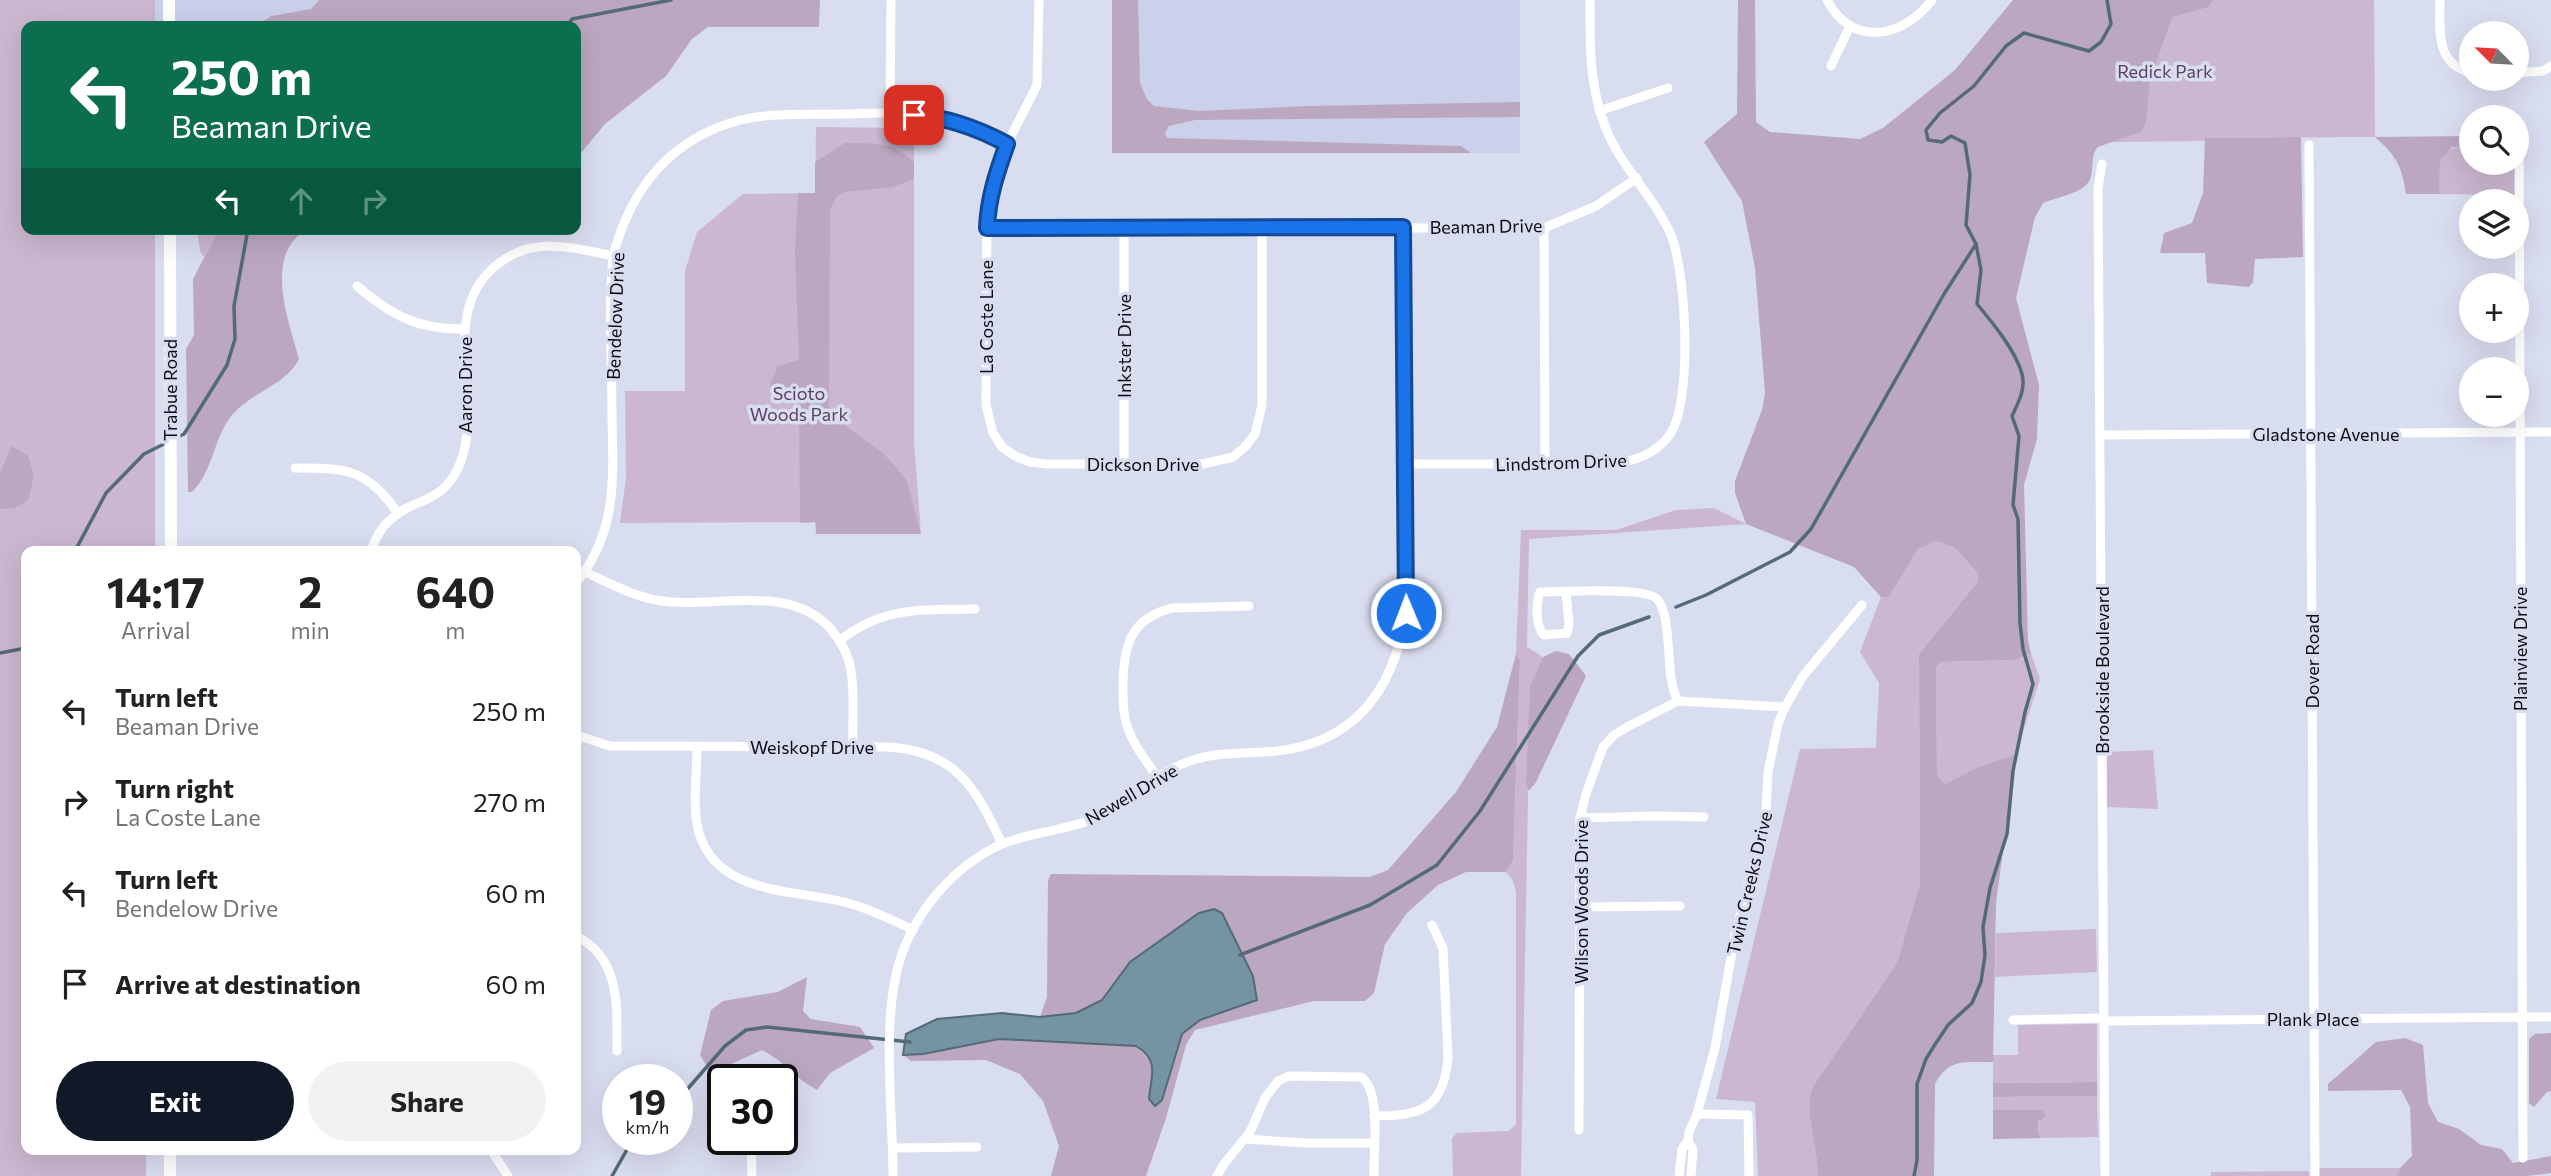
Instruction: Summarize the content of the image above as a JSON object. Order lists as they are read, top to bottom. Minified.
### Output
{"streets":{"main road":["Trabue Road"],"street":["Beaman Drive","Bendelow Drive","La Coste Lane","Inkster Drive","Aaron Drive","Gladstone Avenue","Lindstrom Drive","Dickson Drive","Plainview Drive","Dover Road","Brookside Boulevard","Weiskopf Drive","Newell Drive","Twin Creeks Drive","Wilson Woods Drive","Plank Place"]},"crossings":[["Beaman Drive","La Coste Lane"],["Beaman Drive","Inkster Drive"],["Beaman Drive","Lindstrom Drive"],["Beaman Drive","Dickson Drive"],["Beaman Drive","Newell Drive"],["Bendelow Drive","La Coste Lane"],["Bendelow Drive","Aaron Drive"],["La Coste Lane","Dickson Drive"],["Inkster Drive","Dickson Drive"],["Gladstone Avenue","Plainview Drive"],["Gladstone Avenue","Dover Road"],["Gladstone Avenue","Brookside Boulevard"],["Lindstrom Drive","Newell Drive"],["Plainview Drive","Plank Place"],["Dover Road","Plank Place"],["Brookside Boulevard","Plank Place"],["Weiskopf Drive","Newell Drive"],["Twin Creeks Drive","Wilson Woods Drive"]],"parks":["Redick Park","Scioto Woods Park"],"north":"top left","page":{"map_buttons":["+","−"],"turn":["250 m","Beaman Drive"],"eta":["14:17","Arrival","2","min","640","m"],"list":[{"name":"Turn left","note":"Beaman Drive","value":"250 m"},{"name":"Turn right","note":"La Coste Lane","value":"270 m"},{"name":"Turn left","note":"Bendelow Drive","value":"60 m"},{"name":"Arrive at destination","value":"60 m"}],"buttons":["Exit","Share"],"speed":"19 km/h","limit":"30"}}
